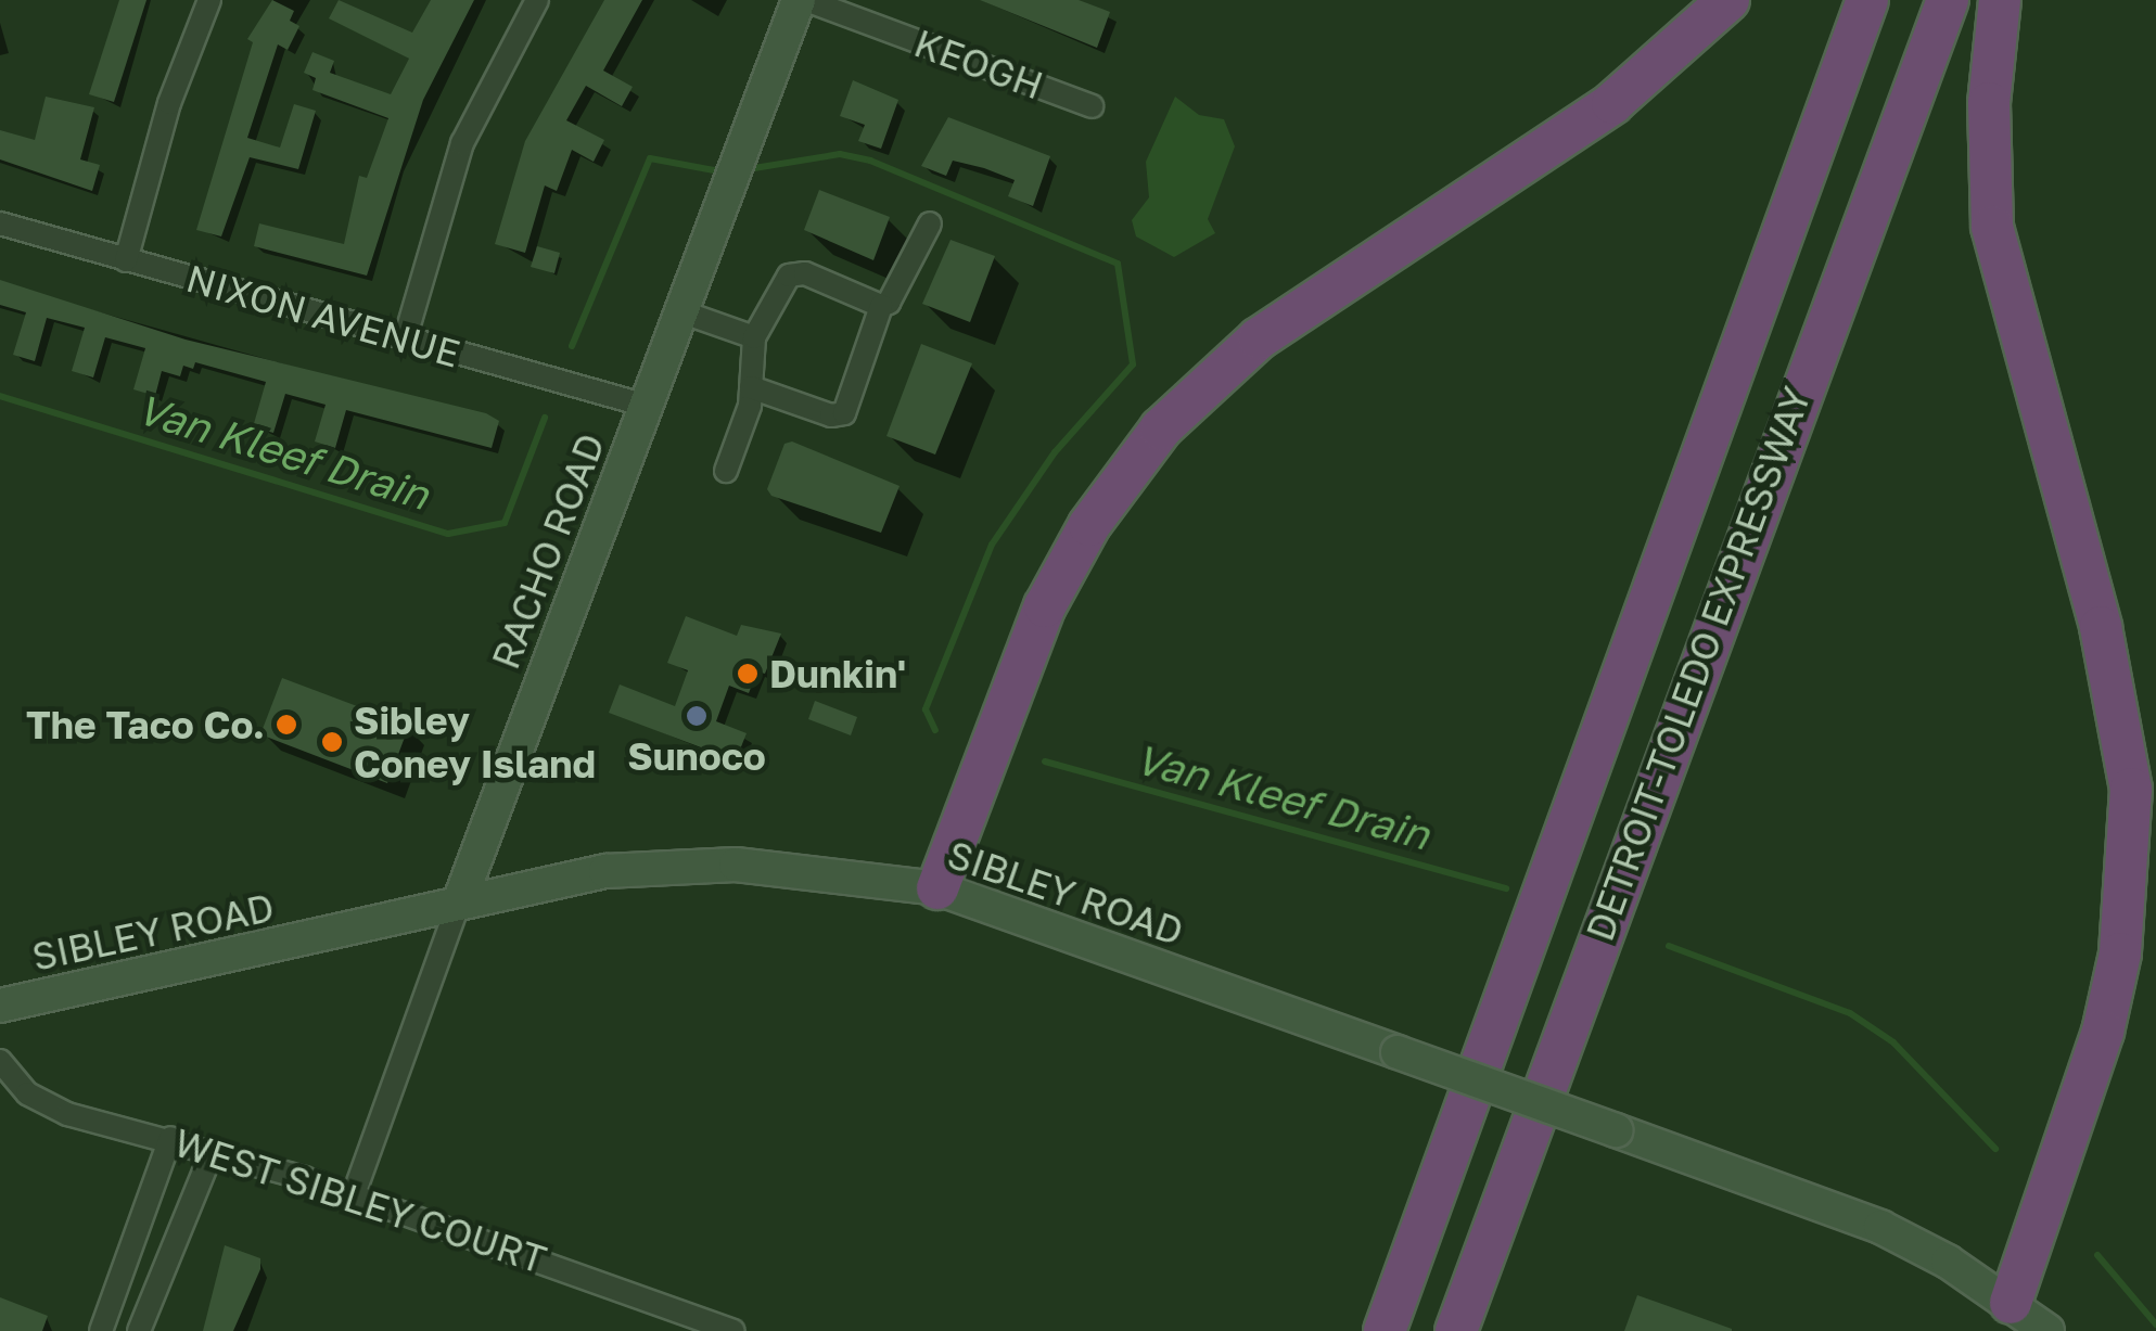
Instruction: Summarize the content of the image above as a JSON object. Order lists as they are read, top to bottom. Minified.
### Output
{"streets":{"highway":["DETROIT-TOLEDO EXPRESSWAY"],"main road":["RACHO ROAD","SIBLEY ROAD"],"street":["KEOGH","NIXON AVENUE","WEST SIBLEY COURT"]},"crossings":[["KEOGH","RACHO ROAD"],["NIXON AVENUE","RACHO ROAD"],["RACHO ROAD","SIBLEY ROAD"],["RACHO ROAD","WEST SIBLEY COURT"]],"water":["Van Kleef Drain"],"places":["Dunkin'","Sunoco","The Taco Co.","Sibley Coney Island"]}
